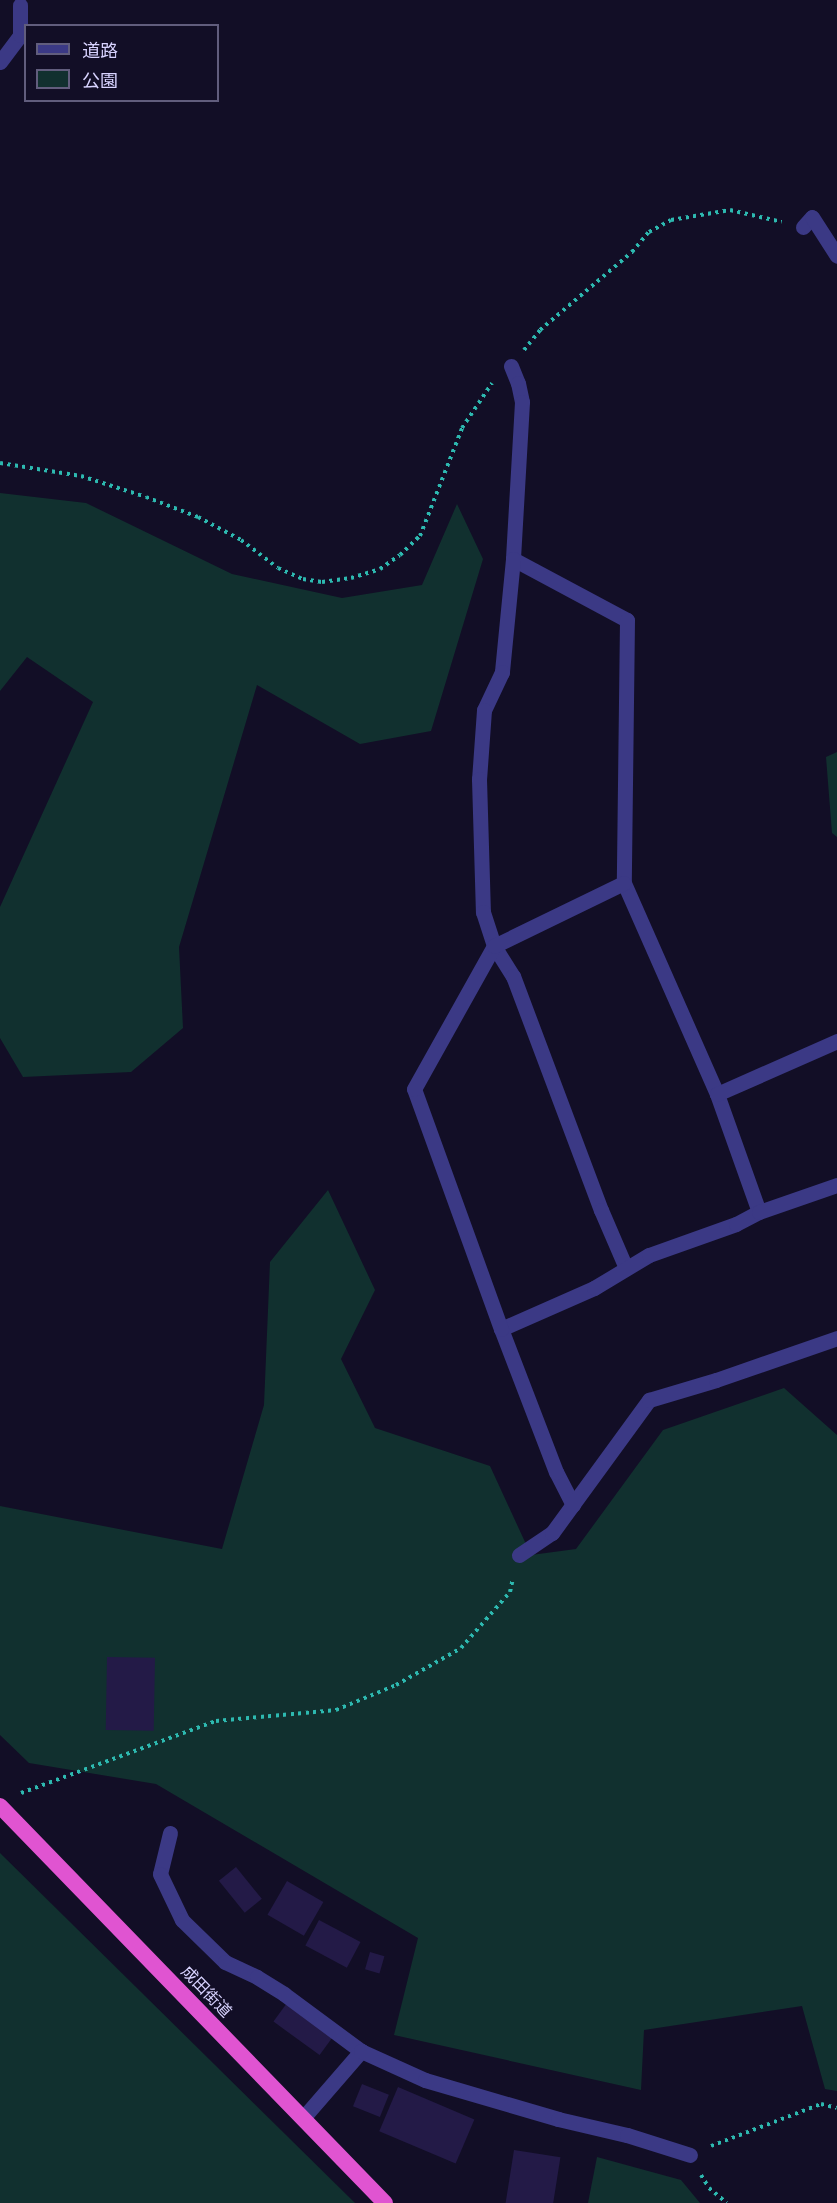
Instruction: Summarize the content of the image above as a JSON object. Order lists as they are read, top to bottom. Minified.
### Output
{"streets":{"highway":["成田街道"]},"legend":["道路","公園"]}
